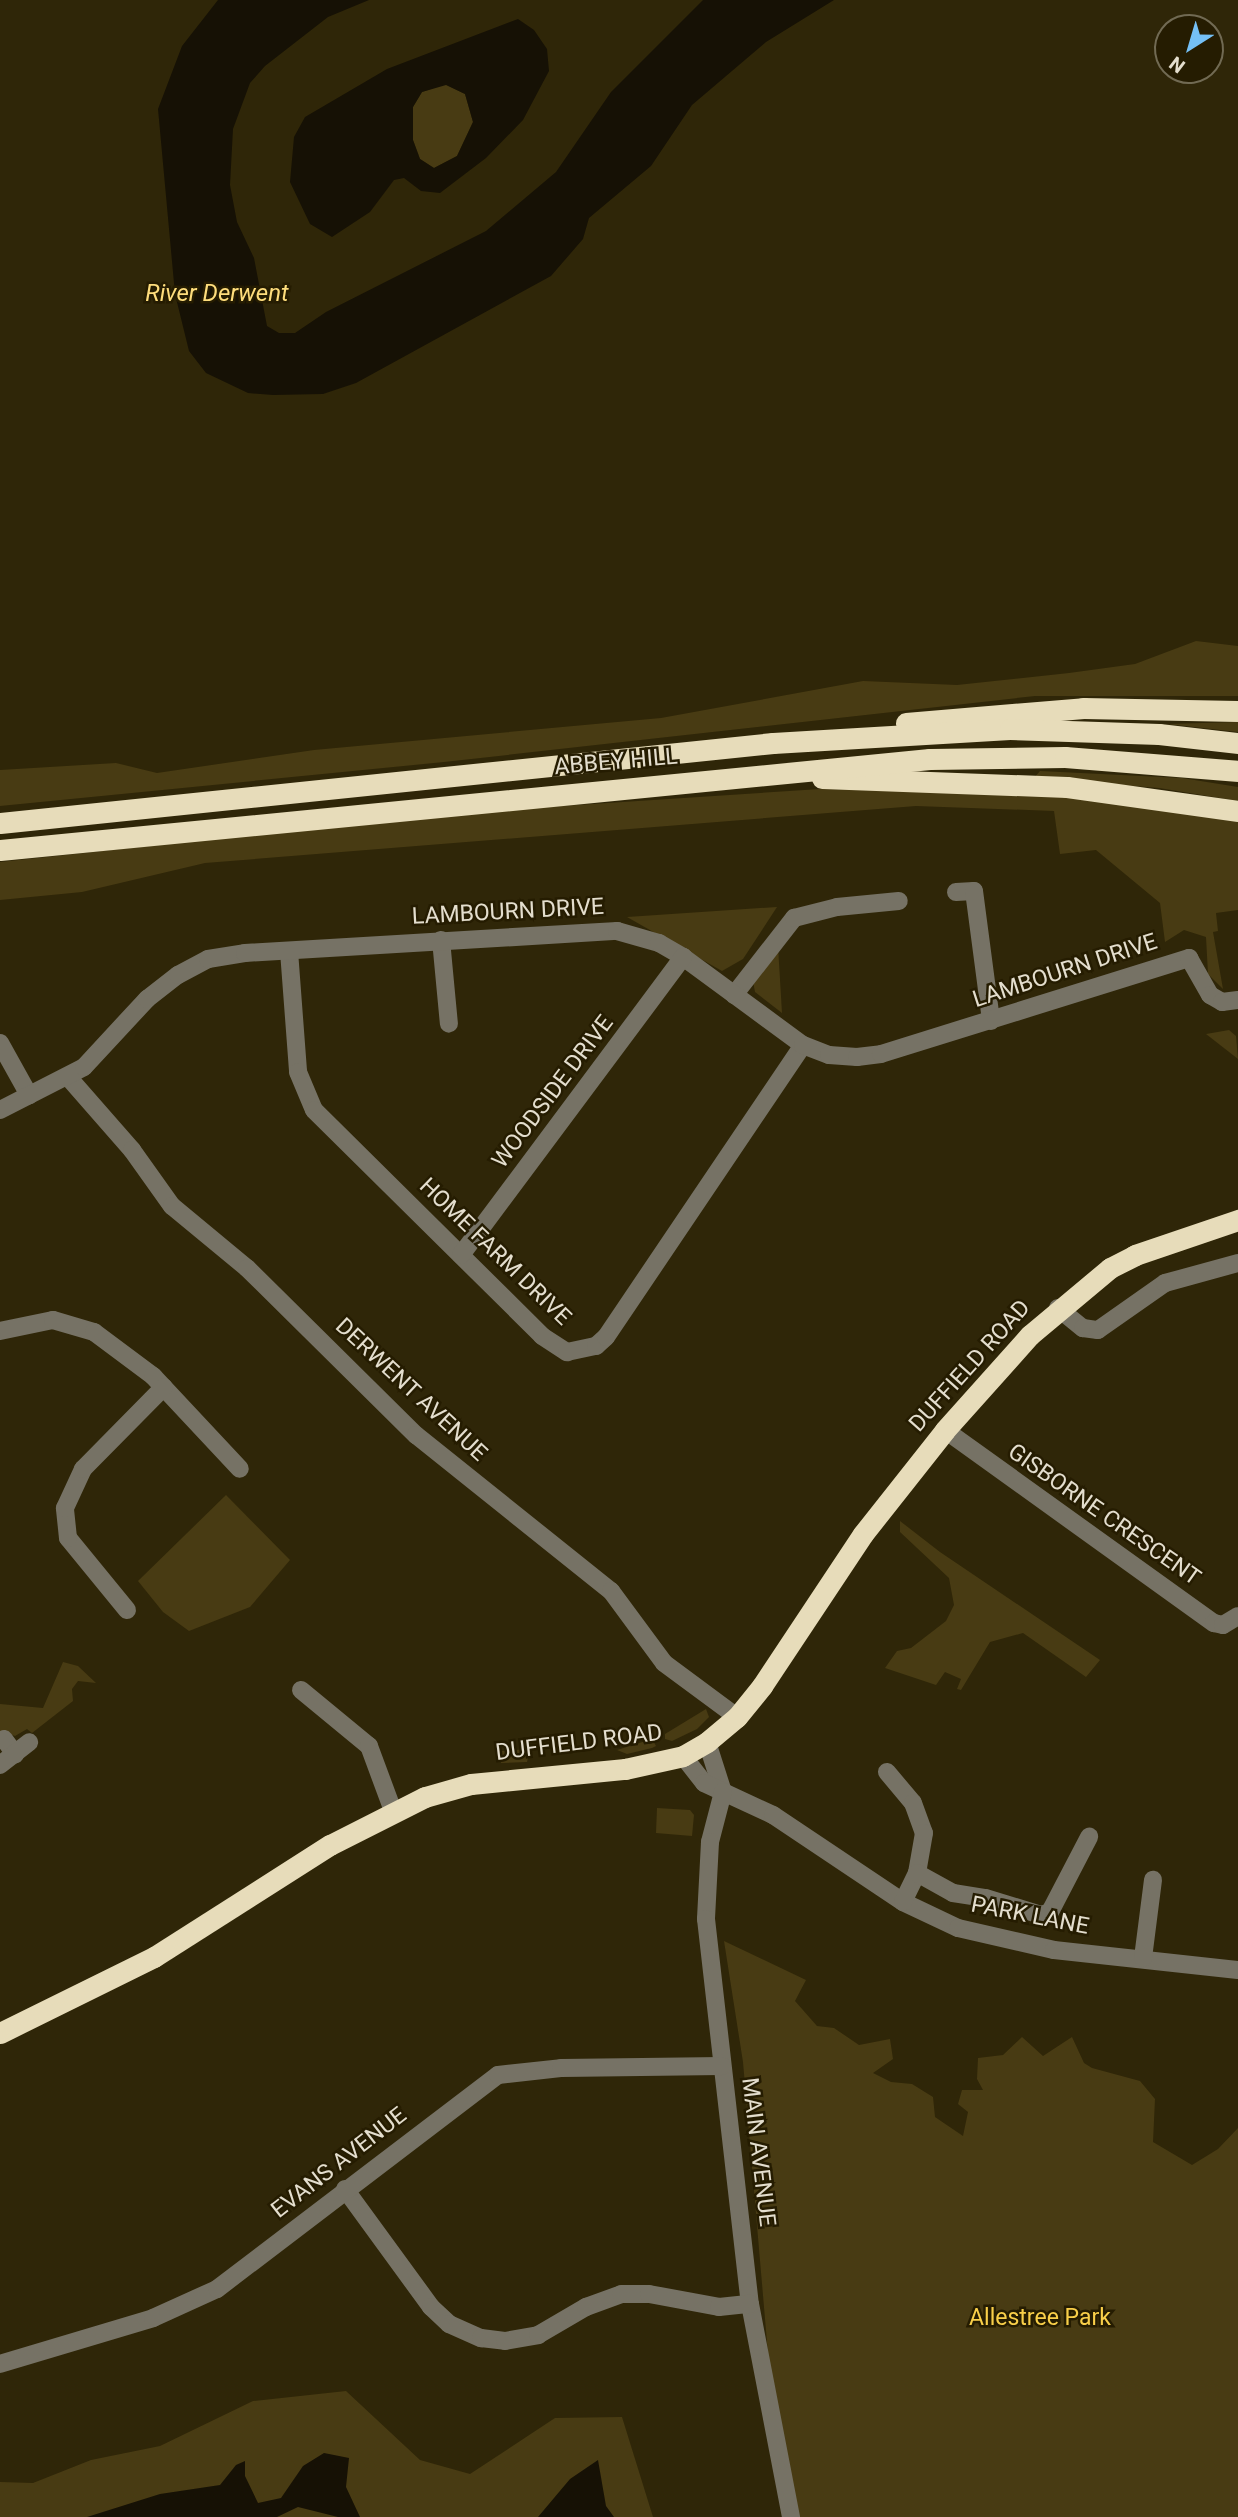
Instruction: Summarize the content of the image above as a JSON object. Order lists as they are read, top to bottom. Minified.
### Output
{"streets":{"highway":["ABBEY HILL","DUFFIELD ROAD"],"street":["LAMBOURN DRIVE","WOODSIDE DRIVE","HOME FARM DRIVE","DERWENT AVENUE","GISBORNE CRESCENT","PARK LANE","MAIN AVENUE","EVANS AVENUE"]},"crossings":[["LAMBOURN DRIVE","WOODSIDE DRIVE"],["LAMBOURN DRIVE","HOME FARM DRIVE"],["LAMBOURN DRIVE","DERWENT AVENUE"],["WOODSIDE DRIVE","HOME FARM DRIVE"],["DUFFIELD ROAD","DERWENT AVENUE"],["DUFFIELD ROAD","GISBORNE CRESCENT"],["DUFFIELD ROAD","PARK LANE"],["PARK LANE","MAIN AVENUE"],["MAIN AVENUE","EVANS AVENUE"]],"water":["River Derwent"],"parks":["Allestree Park"],"north":"bottom left"}
